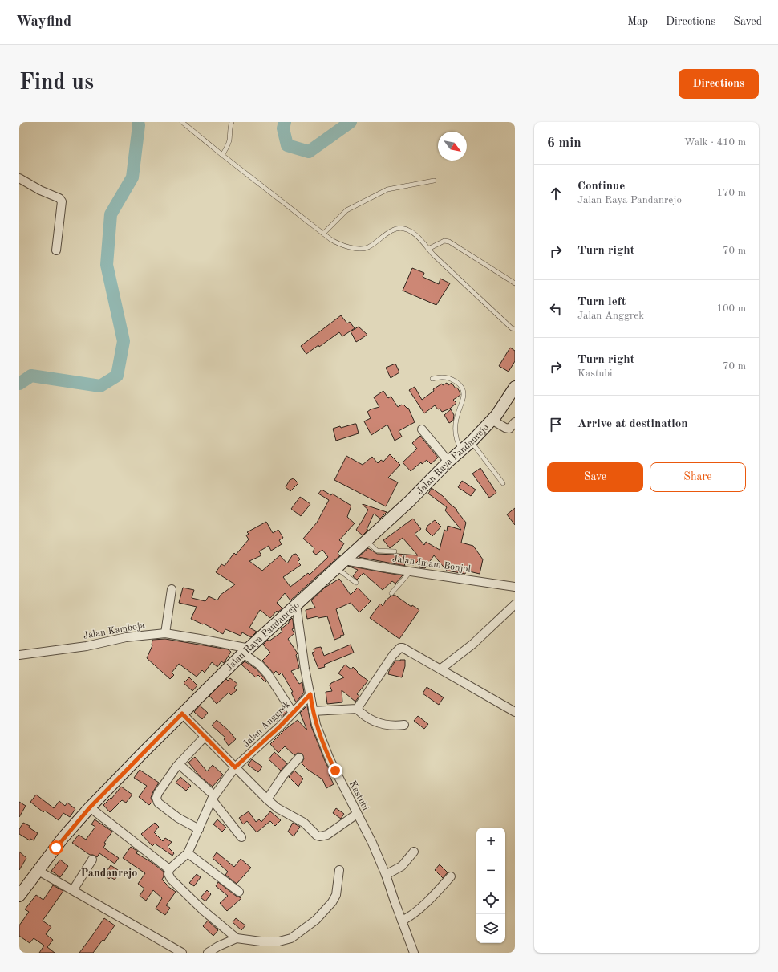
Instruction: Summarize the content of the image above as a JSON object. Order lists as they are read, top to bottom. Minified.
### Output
{"streets":{"main road":["Jalan Raya Pandanrejo"],"street":["Jalan Imam Bonjol","Jalan Kamboja","Jalan Anggrek","Kastubi"]},"crossings":[["Jalan Raya Pandanrejo","Jalan Imam Bonjol"],["Jalan Raya Pandanrejo","Jalan Kamboja"],["Jalan Raya Pandanrejo","Kastubi"],["Jalan Anggrek","Kastubi"]],"districts":["Pandanrejo"],"north":"bottom right","page":{"header":"Wayfind","nav":["Map","Directions","Saved"],"buttons":["Directions",["Save","Share"]],"title":"Find us","heading":["6 min","Walk · 410 m"],"list":[["Continue","Jalan Raya Pandanrejo","170 m"],["Turn right","70 m"],["Turn left","Jalan Anggrek","100 m"],["Turn right","Kastubi","70 m"],"Arrive at destination"],"map_buttons":["+","−"]}}
